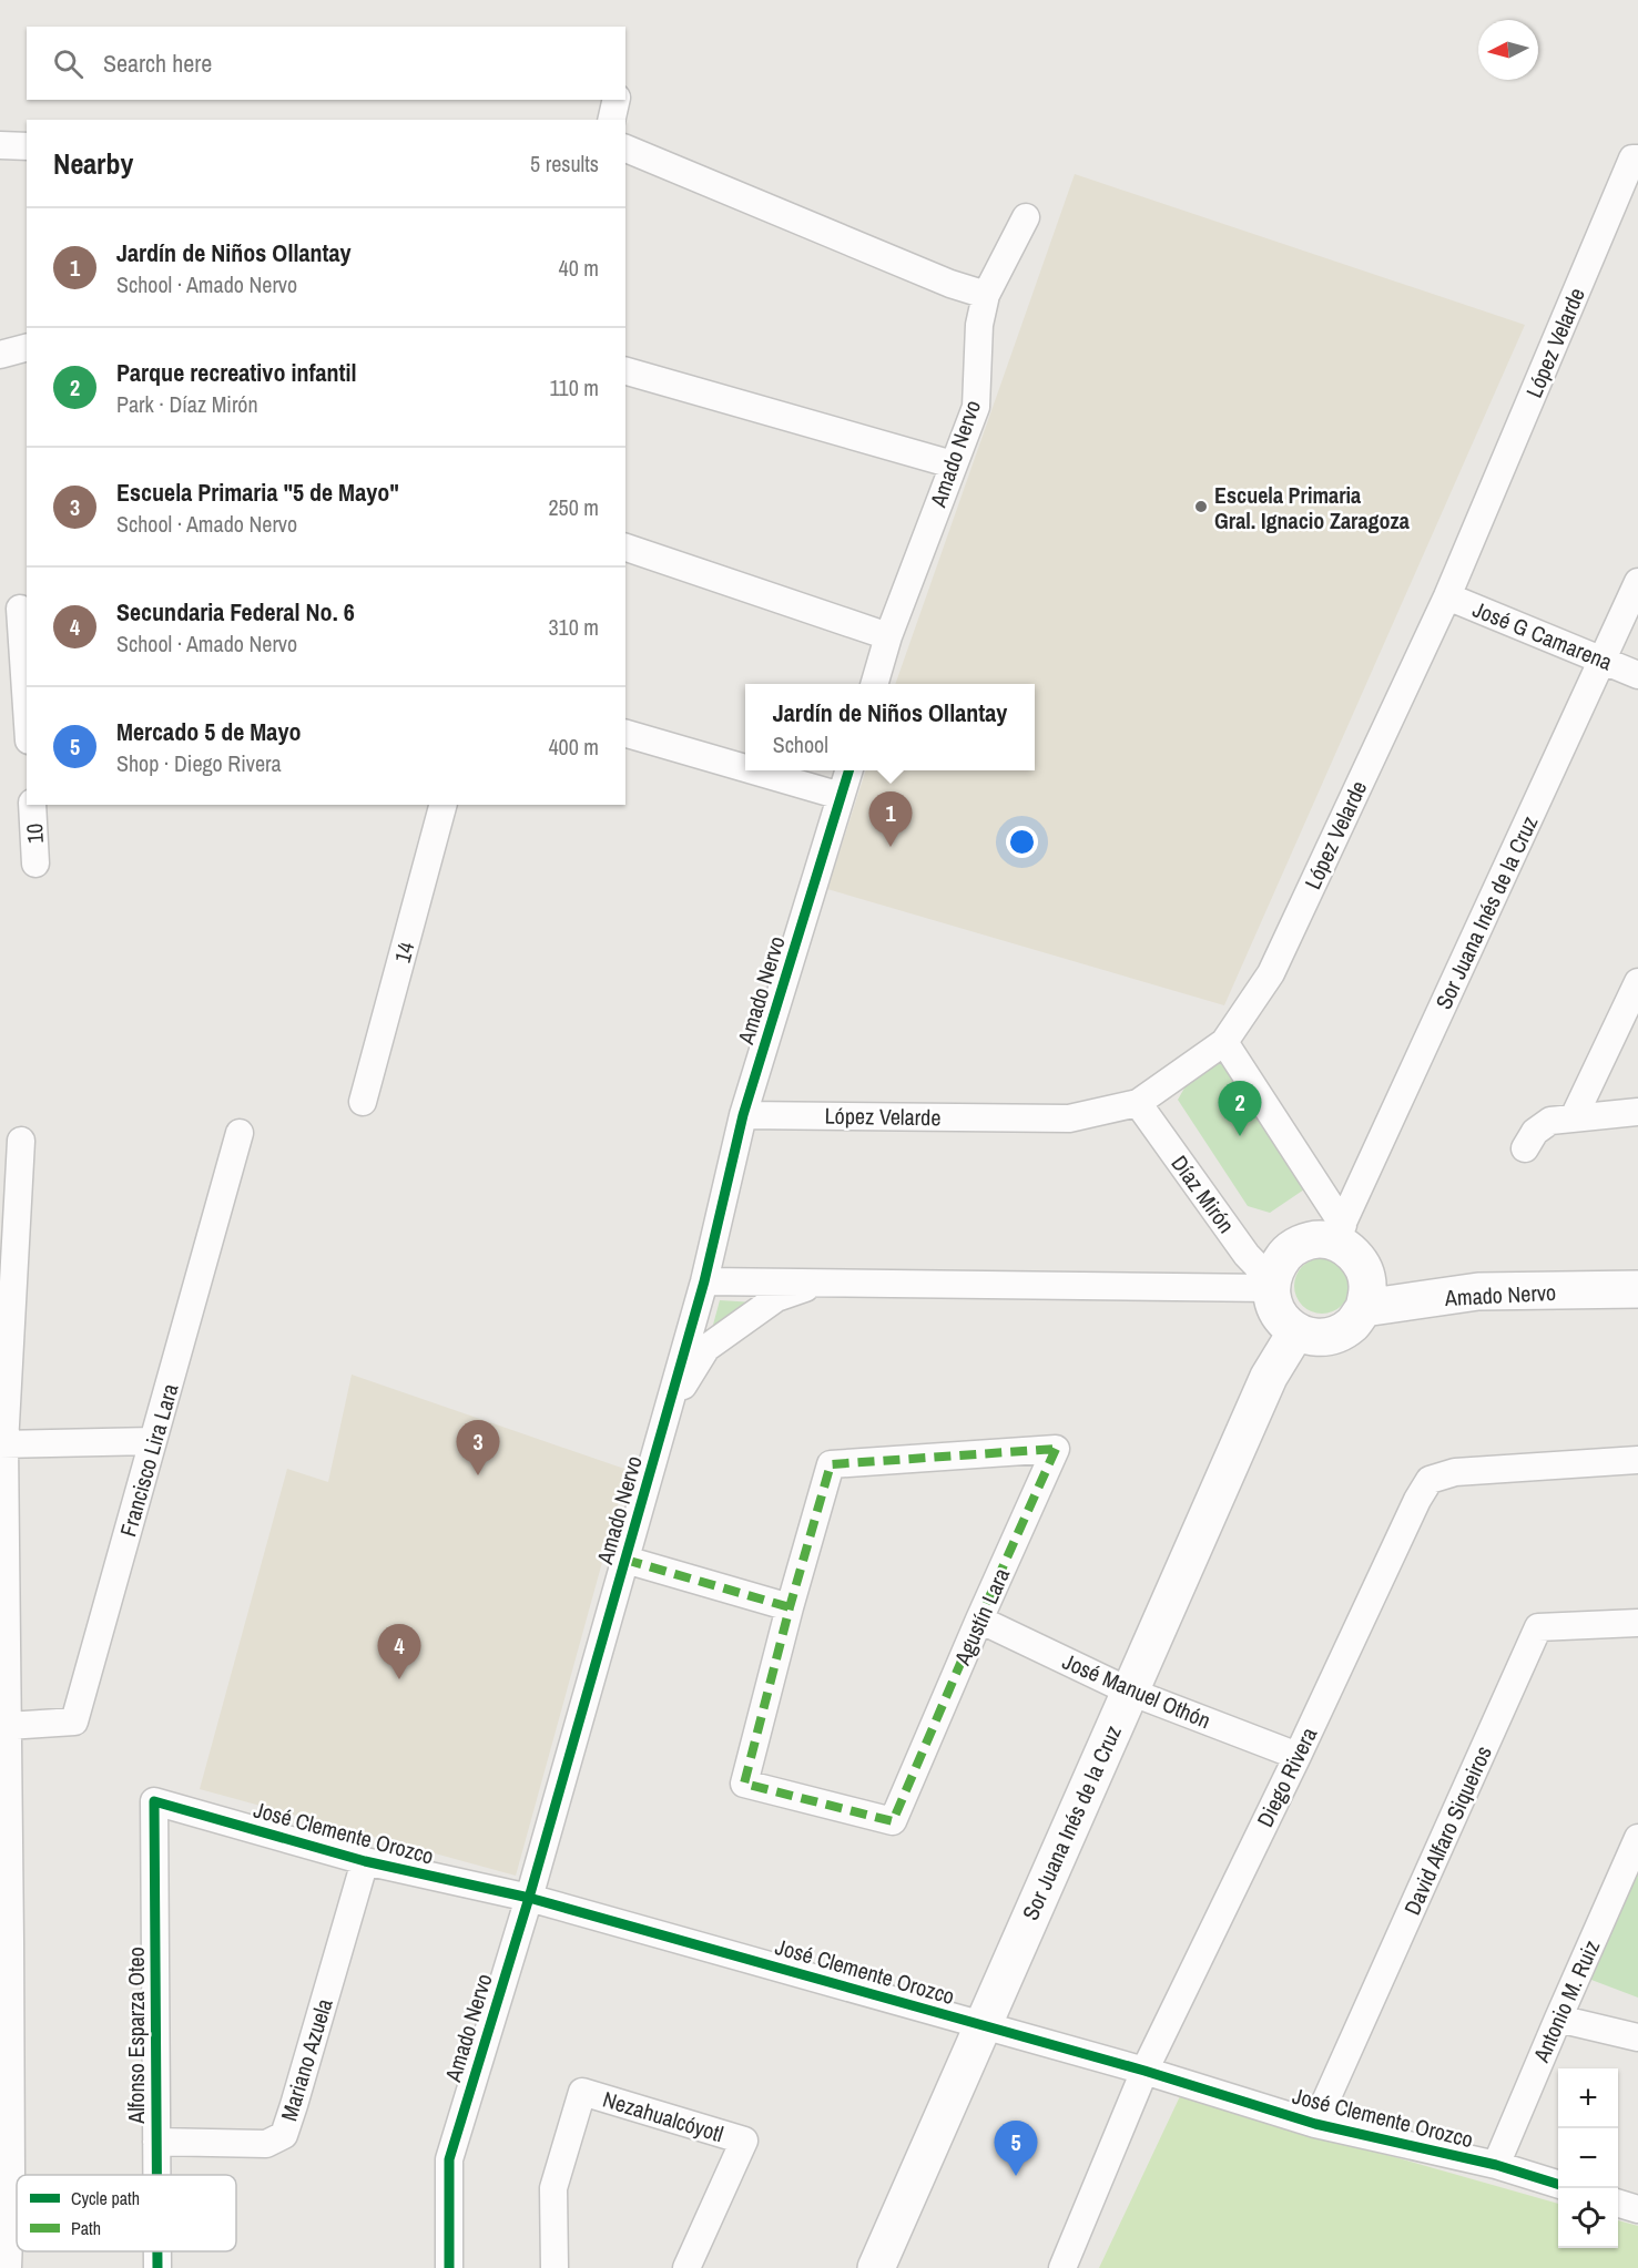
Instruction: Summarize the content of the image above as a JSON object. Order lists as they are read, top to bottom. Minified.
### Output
{"streets":{"main road":["Amado Nervo","Sor Juana Inés de la Cruz"],"street":["López Velarde","José G Camarena","10","14","Díaz Mirón","Francisco Lira Lara","Agustín Lara","José Manuel Othón","Diego Rivera","David Alfaro Siqueiros","José Clemente Orozco","Antonio M. Ruiz","Alfonso Esparza Oteo","Mariano Azuela","Nezahualcóyotl"]},"crossings":[["López Velarde","Amado Nervo"],["López Velarde","José G Camarena"],["López Velarde","Díaz Mirón"],["Amado Nervo","Sor Juana Inés de la Cruz"],["Amado Nervo","Díaz Mirón"],["Amado Nervo","José Clemente Orozco"],["José G Camarena","Sor Juana Inés de la Cruz"],["Sor Juana Inés de la Cruz","Díaz Mirón"],["Sor Juana Inés de la Cruz","José Manuel Othón"],["Sor Juana Inés de la Cruz","José Clemente Orozco"],["Agustín Lara","José Manuel Othón"],["José Manuel Othón","Diego Rivera"],["Diego Rivera","José Clemente Orozco"],["David Alfaro Siqueiros","José Clemente Orozco"],["José Clemente Orozco","Antonio M. Ruiz"],["José Clemente Orozco","Alfonso Esparza Oteo"],["José Clemente Orozco","Mariano Azuela"],["Alfonso Esparza Oteo","Mariano Azuela"]],"places":["Escuela Primaria Gral. Ignacio Zaragoza"],"legend":["Cycle path","Path"],"north":"left","page":{"search":"Search here","heading":["Nearby","5 results"],"list":[{"mark":"1","name":"Jardín de Niños Ollantay","note":"School · Amado Nervo","value":"40 m"},{"mark":"2","name":"Parque recreativo infantil","note":"Park · Díaz Mirón","value":"110 m"},{"mark":"3","name":"Escuela Primaria \"5 de Mayo\"","note":"School · Amado Nervo","value":"250 m"},{"mark":"4","name":"Secundaria Federal No. 6","note":"School · Amado Nervo","value":"310 m"},{"mark":"5","name":"Mercado 5 de Mayo","note":"Shop · Diego Rivera","value":"400 m"}],"popup":["Jardín de Niños Ollantay","School"],"pins":["1","2","3","4","5"],"map_buttons":["+","−"]}}
